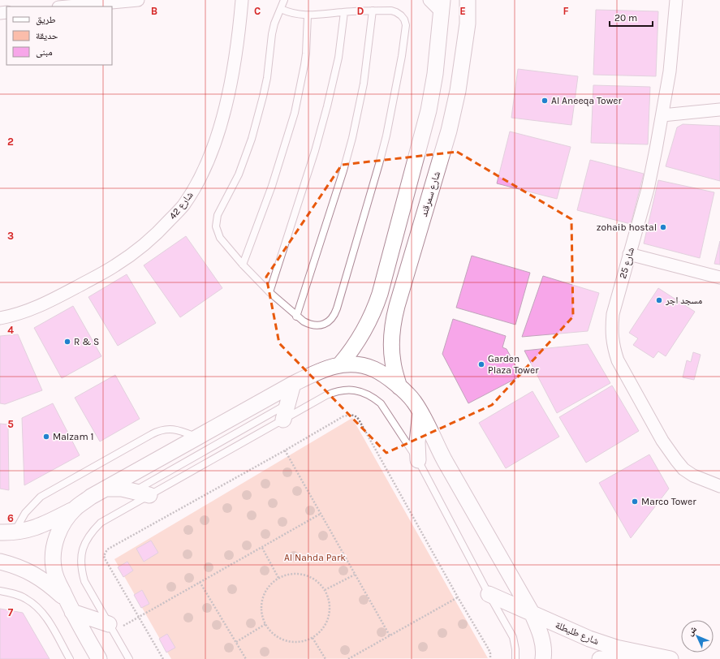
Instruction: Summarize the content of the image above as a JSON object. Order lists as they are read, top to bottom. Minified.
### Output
{"streets":{"street":["شارع سمرقند","شارع 42","شارع 25","شارع طليطلة"]},"parks":["Al Nahda Park"],"places":["Al Aneeqa Tower","zohaib hostal","مسجد اجر","R & S","Garden Plaza Tower","Malzam 1","Marco Tower"],"legend":["طريق","حديقة","مبنى"],"scale_bar":"20 m","north":"top left","grid":{"columns":["B","C","D","E","F"],"rows":["2","3","4","5","6","7"]}}
